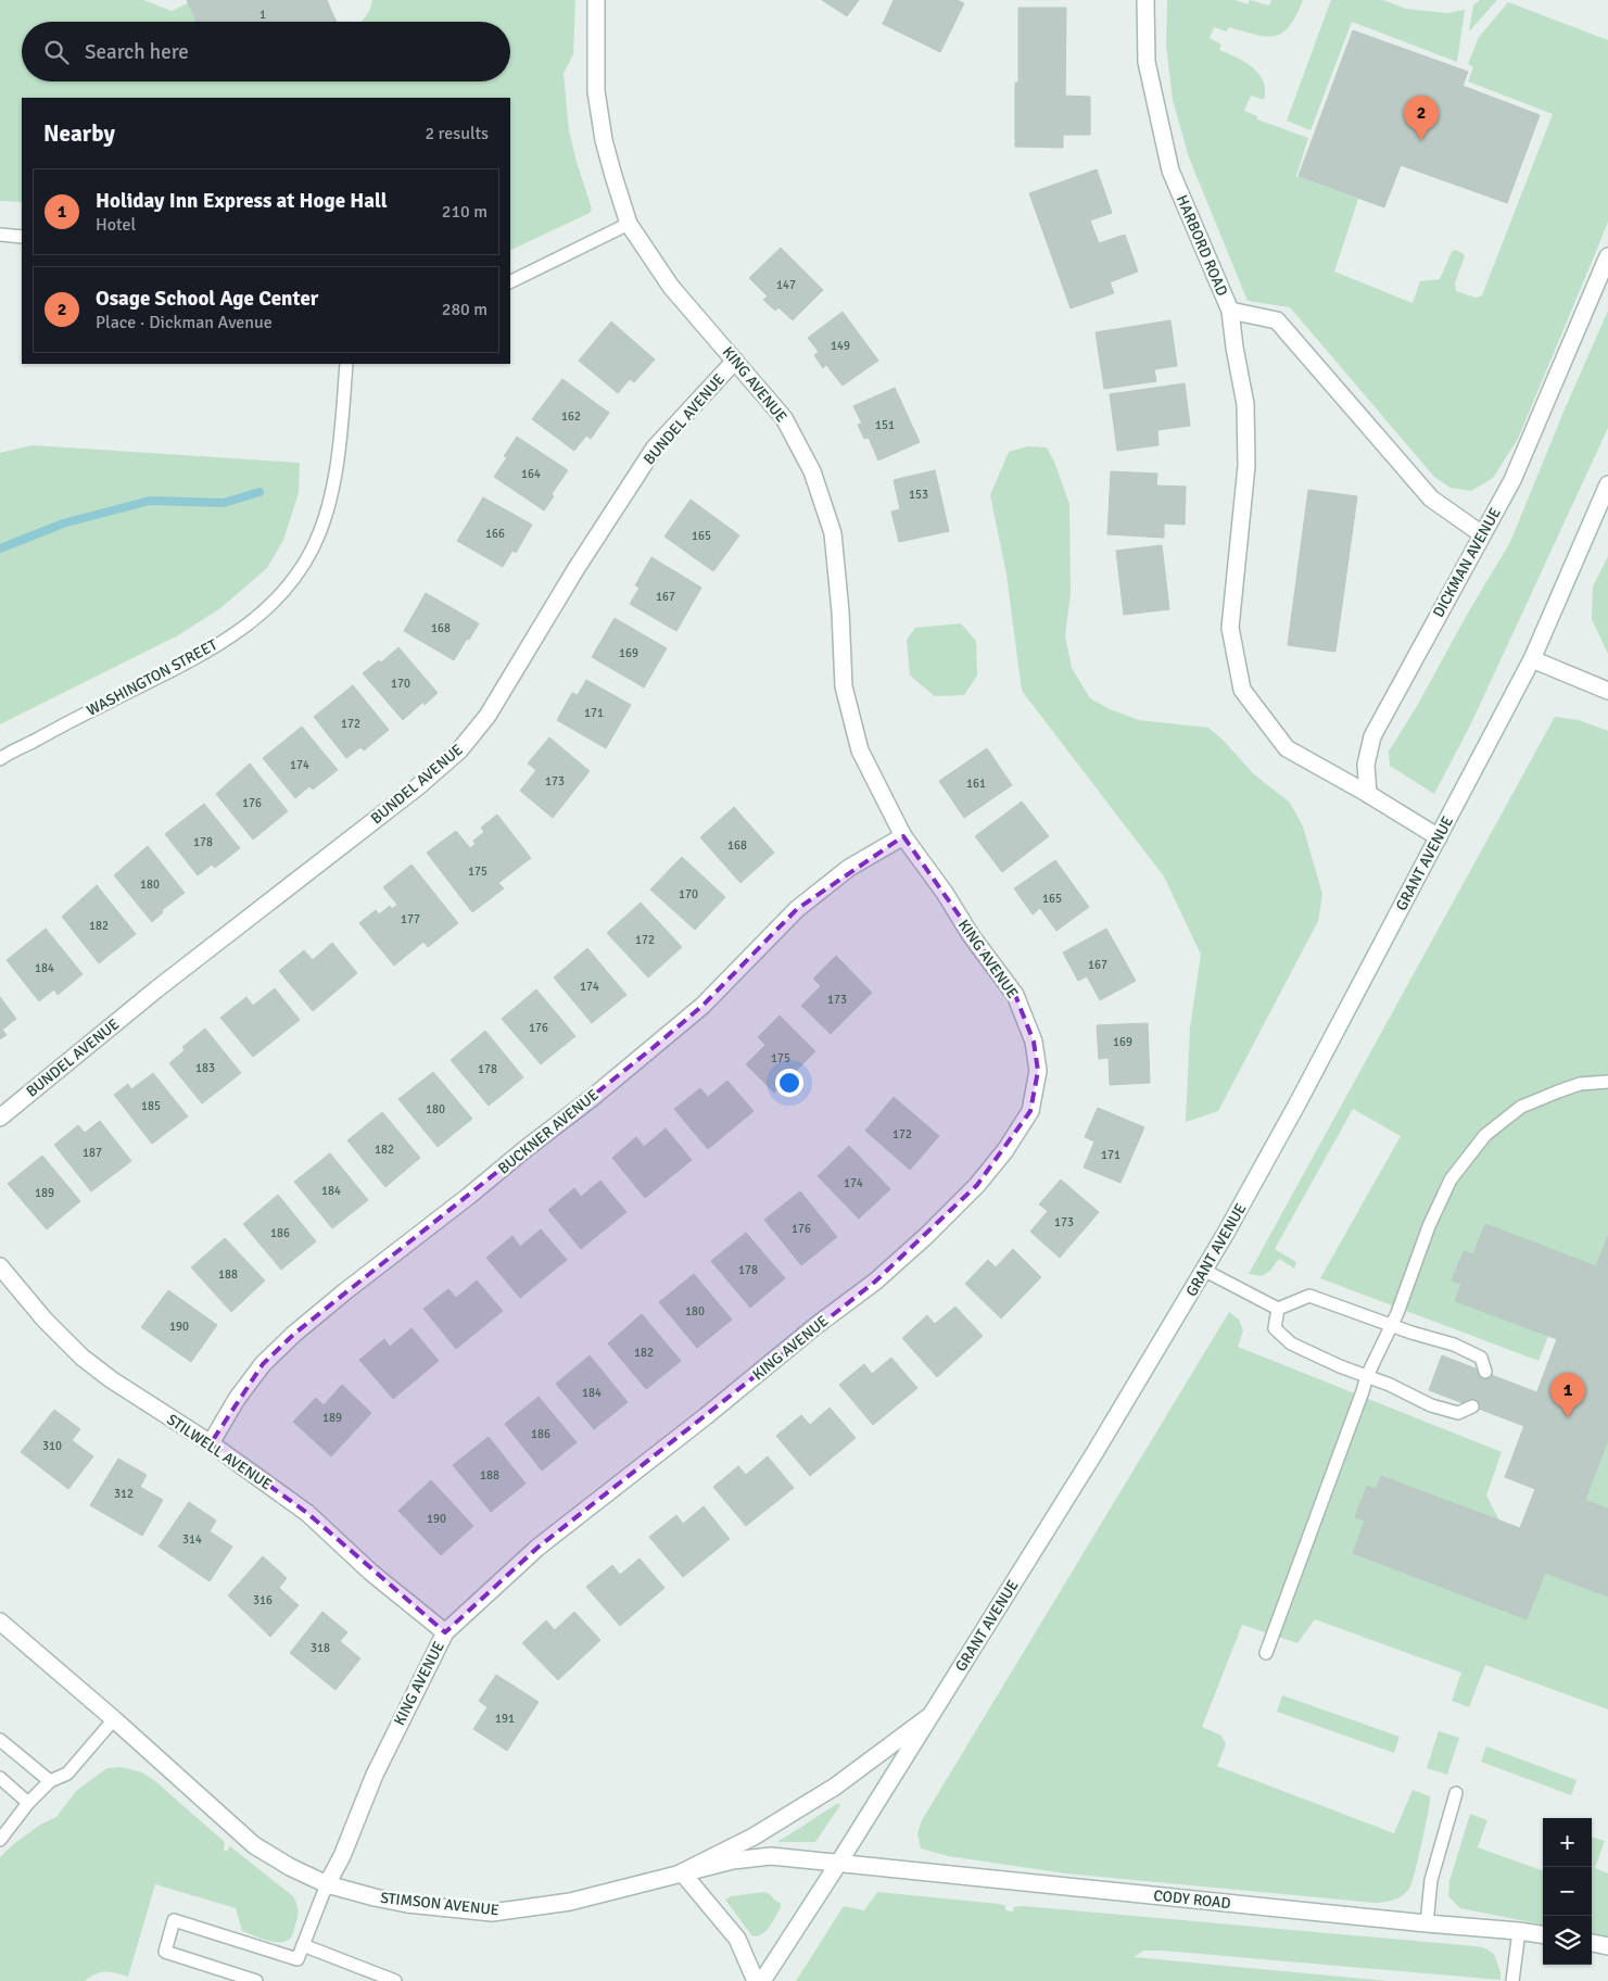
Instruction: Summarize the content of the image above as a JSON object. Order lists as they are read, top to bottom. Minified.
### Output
{"streets":{"street":["HARBORD ROAD","KING AVENUE","BUNDEL AVENUE","DICKMAN AVENUE","GRANT AVENUE","BUCKNER AVENUE","STILWELL AVENUE","CODY ROAD","STIMSON AVENUE"],"lane":["WASHINGTON STREET"]},"crossings":[["HARBORD ROAD","DICKMAN AVENUE"],["KING AVENUE","BUNDEL AVENUE"],["KING AVENUE","BUCKNER AVENUE"],["KING AVENUE","STILWELL AVENUE"],["KING AVENUE","STIMSON AVENUE"],["GRANT AVENUE","CODY ROAD"],["GRANT AVENUE","STIMSON AVENUE"],["BUCKNER AVENUE","STILWELL AVENUE"],["CODY ROAD","STIMSON AVENUE"]],"house_numbers":["1","147","149","162","151","164","153","166","165","167","168","169","170","171","172","174","173","161","176","178","168","175","180","170","165","177","182","172","167","184","174","173","176","169","175","183","178","185","180","172","182","187","171","174","184","189","173","176","186","178","188","180","190","182","184","189","186","310","188","312","190","314","316","318","191"],"page":{"search":"Search here","pins":["2","1"],"heading":["Nearby","2 results"],"list":[{"mark":"1","name":"Holiday Inn Express at Hoge Hall","note":"Hotel","value":"210 m"},{"mark":"2","name":"Osage School Age Center","note":"Place · Dickman Avenue","value":"280 m"}],"map_buttons":["+","−"]}}
